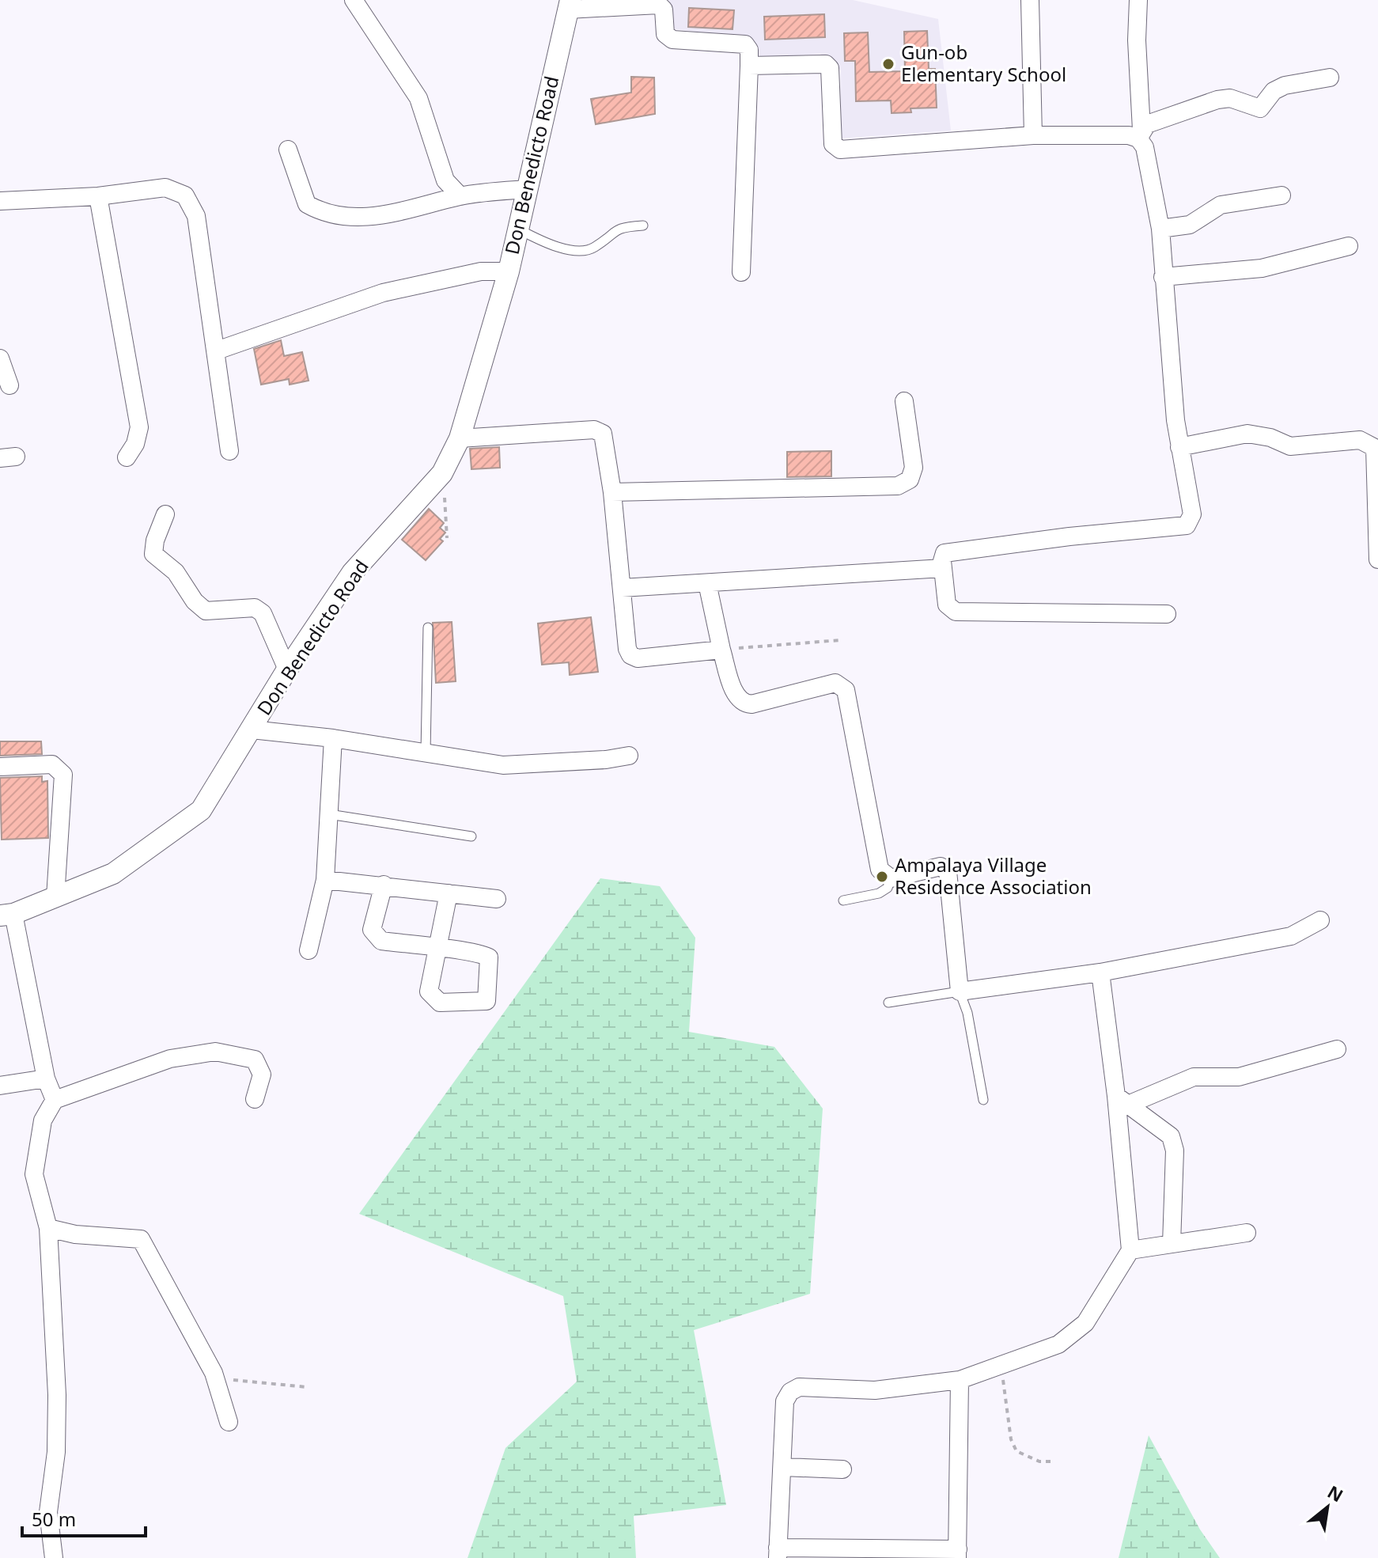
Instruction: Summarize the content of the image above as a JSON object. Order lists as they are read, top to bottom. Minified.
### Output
{"streets":{"street":["Don Benedicto Road"]},"places":["Gun-ob Elementary School","Ampalaya Village Residence Association"],"scale_bar":"50 m","north":"top right"}
